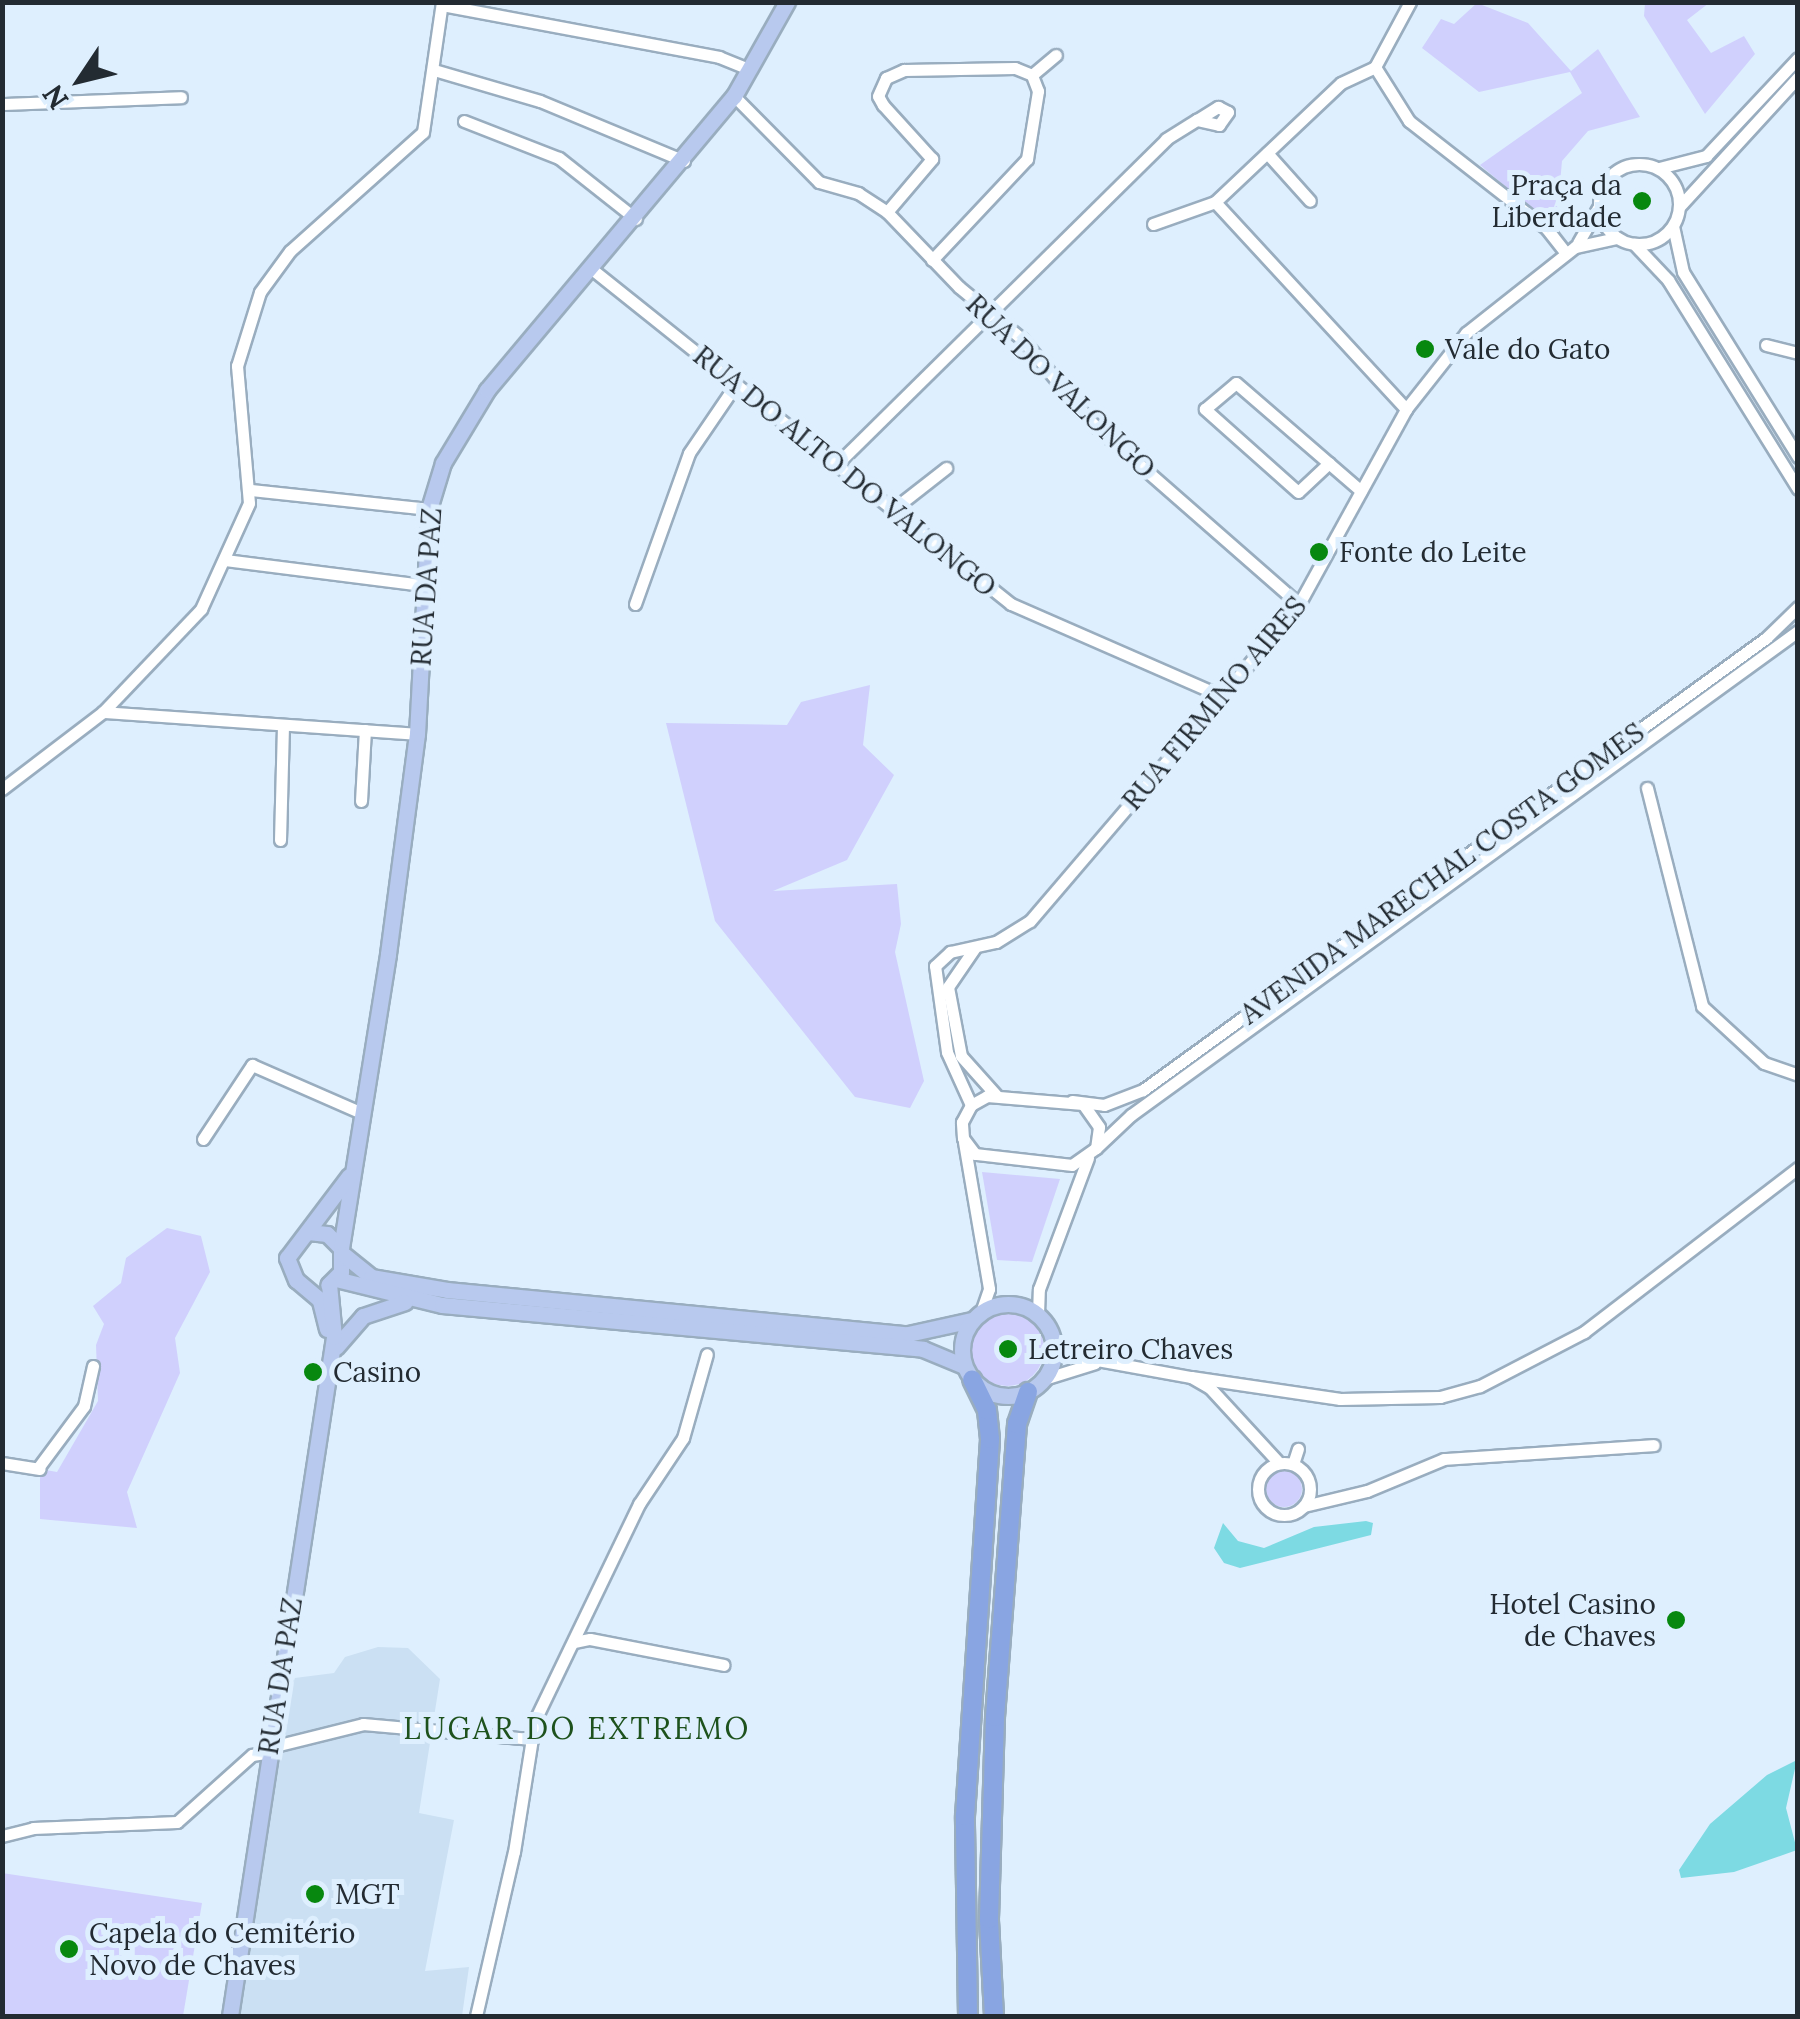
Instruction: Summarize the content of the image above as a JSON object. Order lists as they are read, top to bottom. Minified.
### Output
{"streets":{"main road":["RUA DA PAZ"],"street":["RUA DO VALONGO","RUA DO ALTO DO VALONGO","RUA FIRMINO AIRES","AVENIDA MARECHAL COSTA GOMES"]},"crossings":[["RUA DO VALONGO","RUA DA PAZ"],["RUA DO VALONGO","RUA FIRMINO AIRES"],["RUA DO ALTO DO VALONGO","RUA DA PAZ"],["RUA DO ALTO DO VALONGO","RUA FIRMINO AIRES"]],"districts":["LUGAR DO EXTREMO"],"places":["Praça da Liberdade","Vale do Gato","Fonte do Leite","Letreiro Chaves","Casino","Hotel Casino de Chaves","MGT","Capela do Cemitério Novo de Chaves"],"north":"bottom left"}
